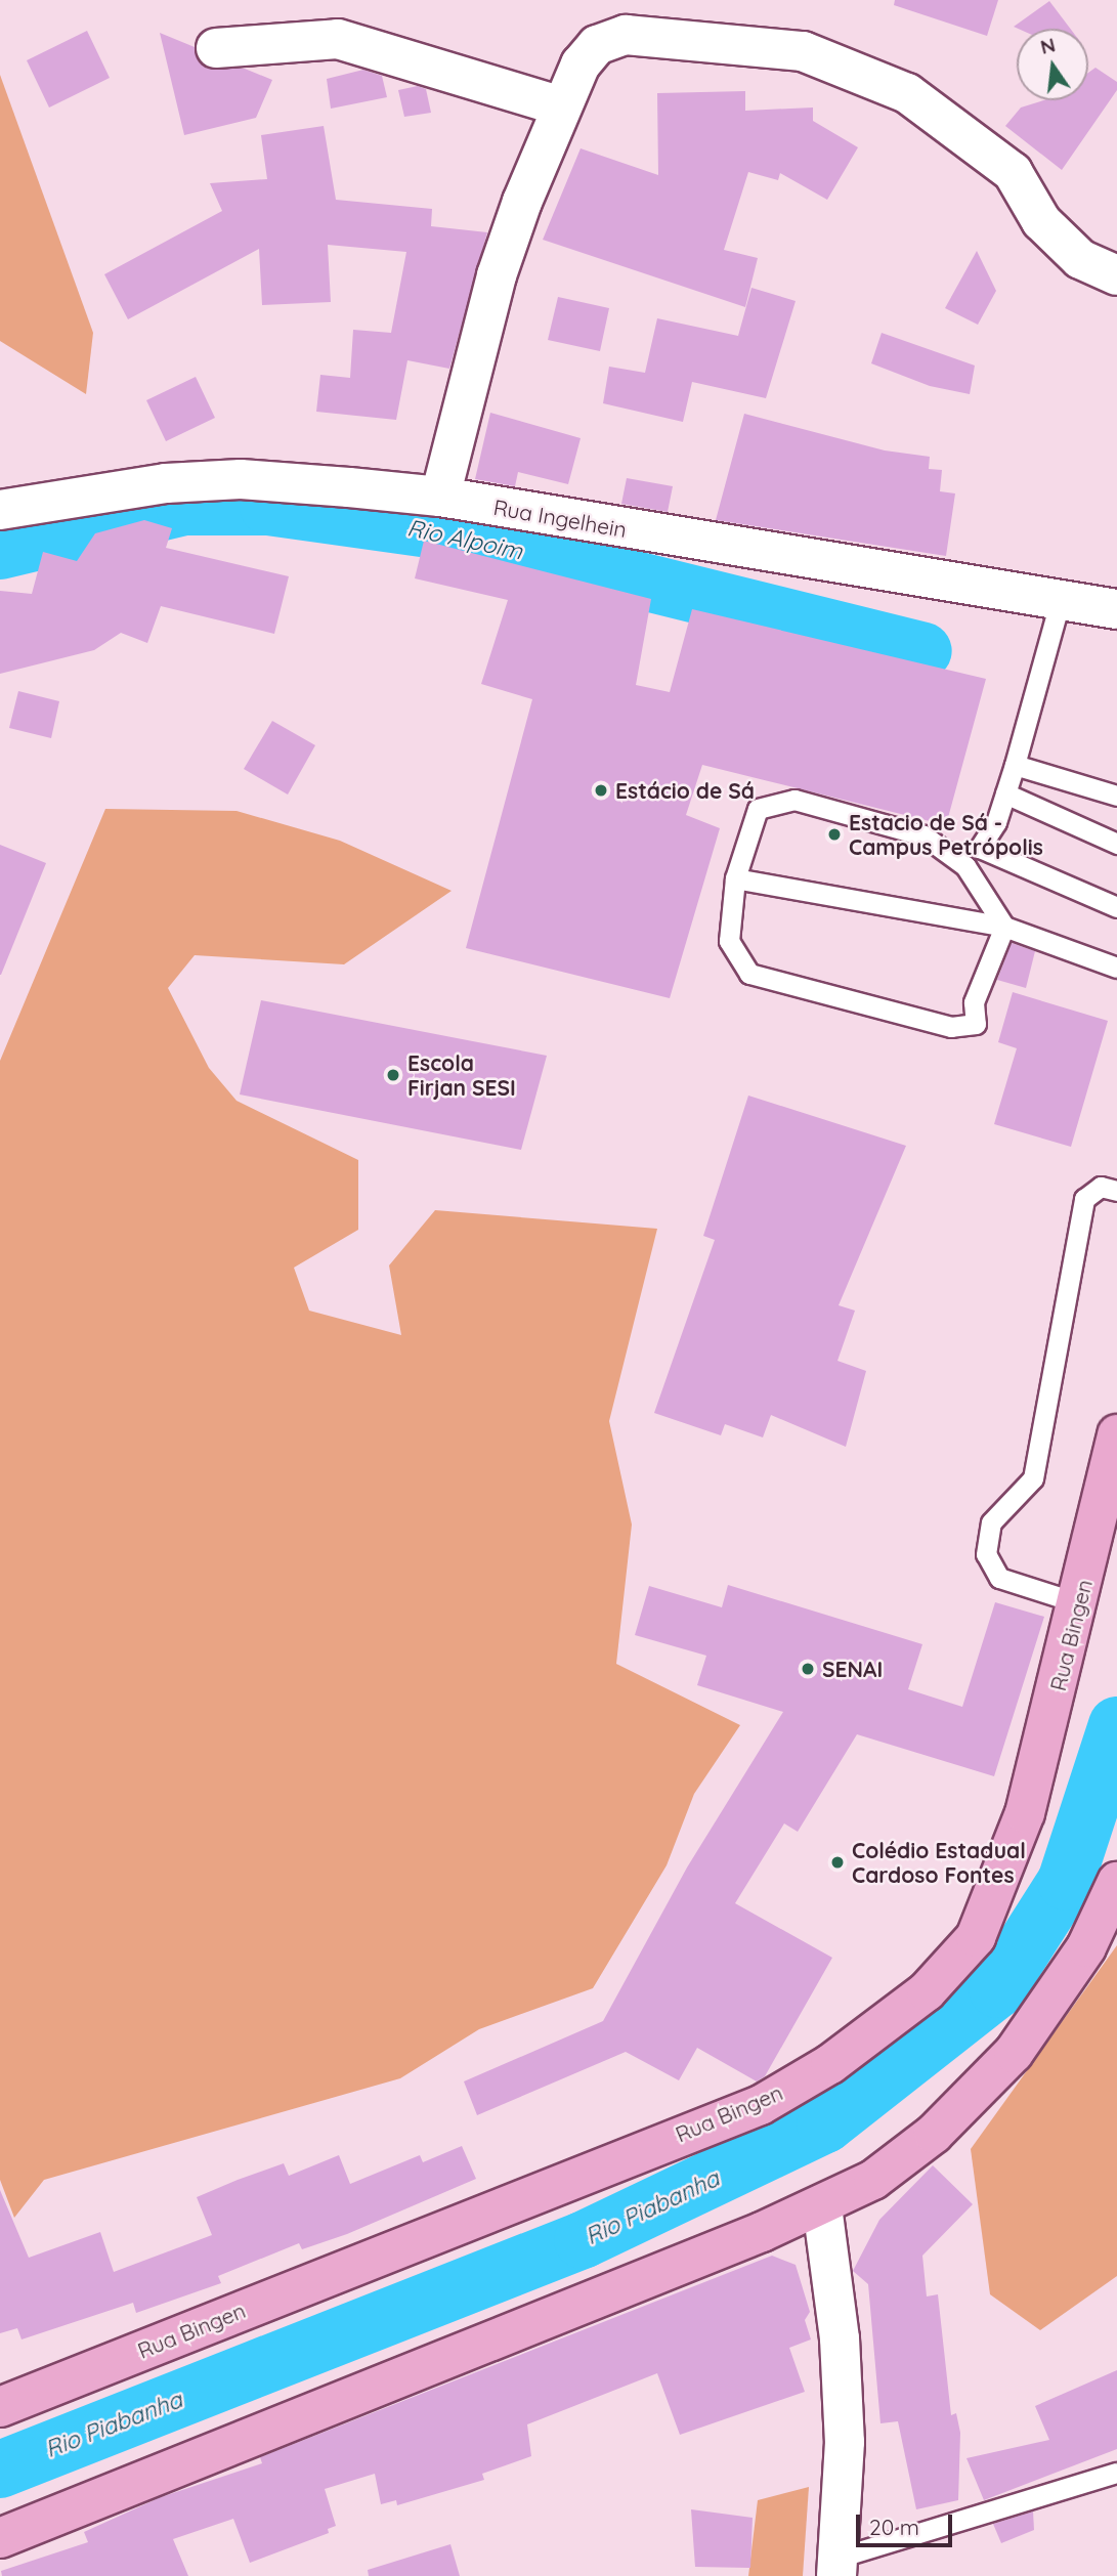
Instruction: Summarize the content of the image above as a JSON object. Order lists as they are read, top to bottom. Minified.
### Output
{"streets":{"main road":["Rua Bingen"],"street":["Rua Ingelhein"]},"water":["Rio Alpoim","Rio Piabanha"],"places":["Estácio de Sá","Estacio de Sá - Campus Petrópolis","Escola Firjan SESI","SENAI","Colédio Estadual Cardoso Fontes"],"scale_bar":"20 m","north":"top"}
